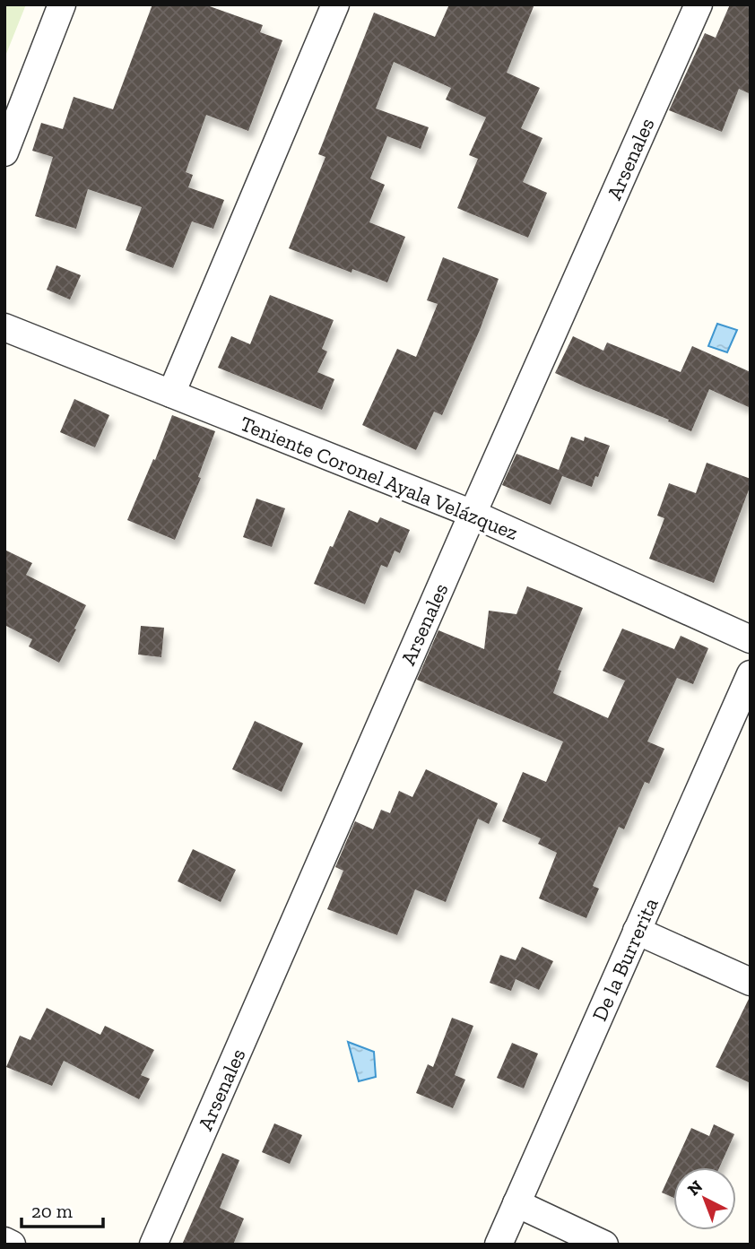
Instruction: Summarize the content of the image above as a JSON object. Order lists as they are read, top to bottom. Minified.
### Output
{"streets":{"street":["Arsenales","Teniente Coronel Ayala Velázquez","De la Burrerita"]},"crossings":[["Arsenales","Teniente Coronel Ayala Velázquez"]],"scale_bar":"20 m","north":"top left"}
